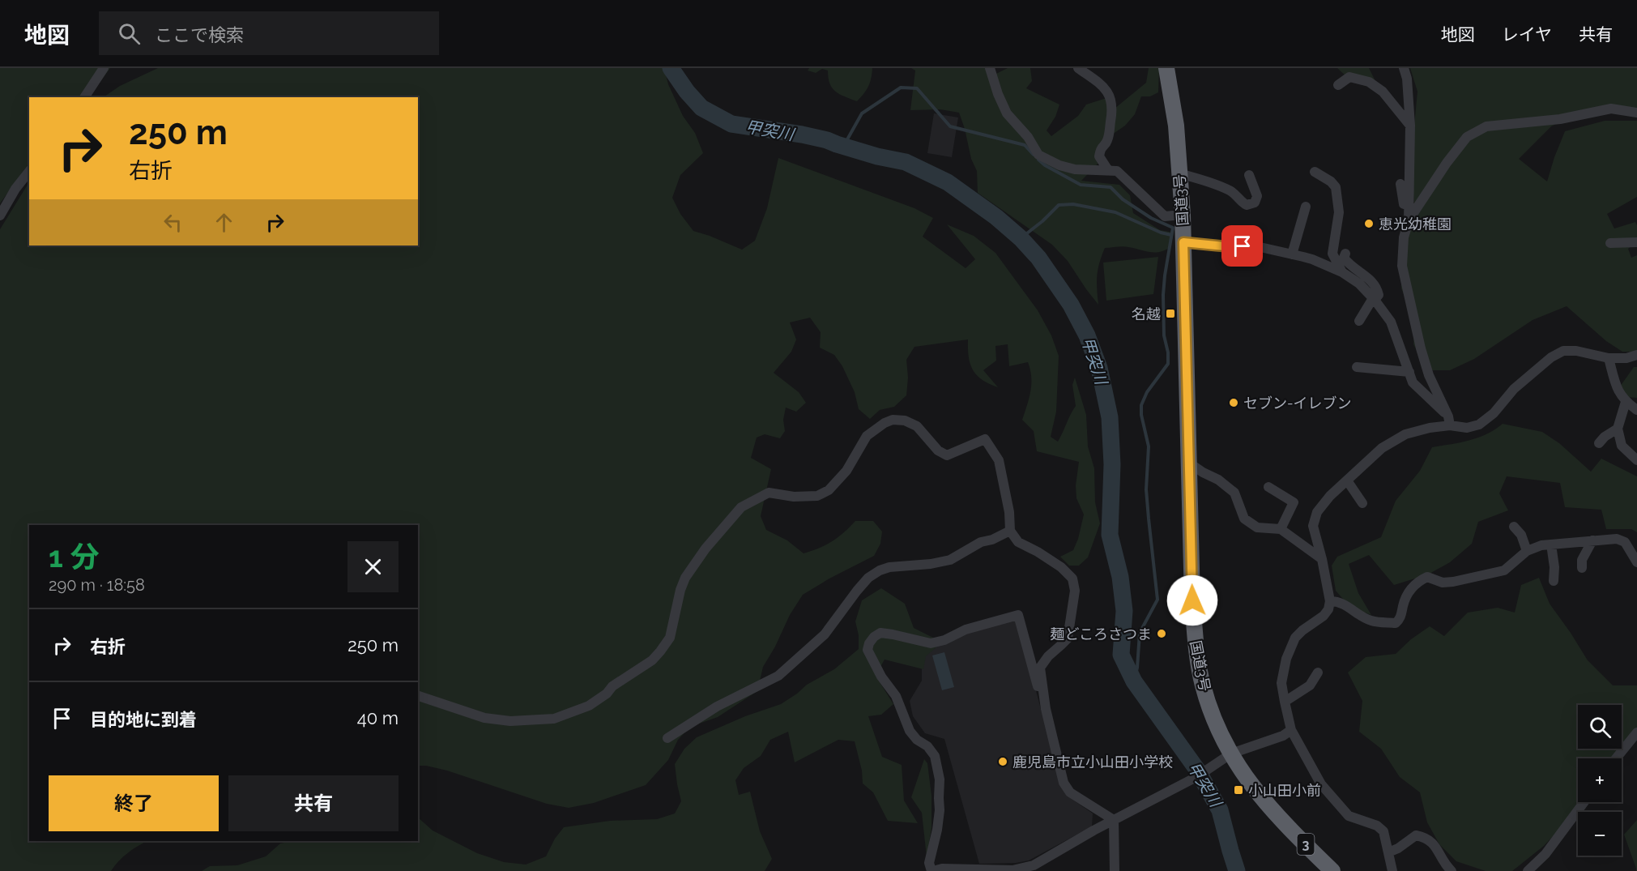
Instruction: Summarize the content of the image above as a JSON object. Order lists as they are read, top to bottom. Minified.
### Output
{"streets":{"highway":["国道3号","3"]},"water":["甲突川"],"places":{"other":["恵光幼稚園","セブン-イレブン","麺どころさつま","鹿児島市立小山田小学校"],"transit":["名越","小山田小前"]},"page":{"header":"地図","search":"ここで検索","nav":["地図","レイヤ","共有"],"turn":["250 m","右折"],"heading":["1 分","290 m · 18:58"],"list":[{"name":"右折","value":"250 m"},{"name":"目的地に到着","value":"40 m"}],"map_buttons":["+","−"],"buttons":["終了","共有"]}}
